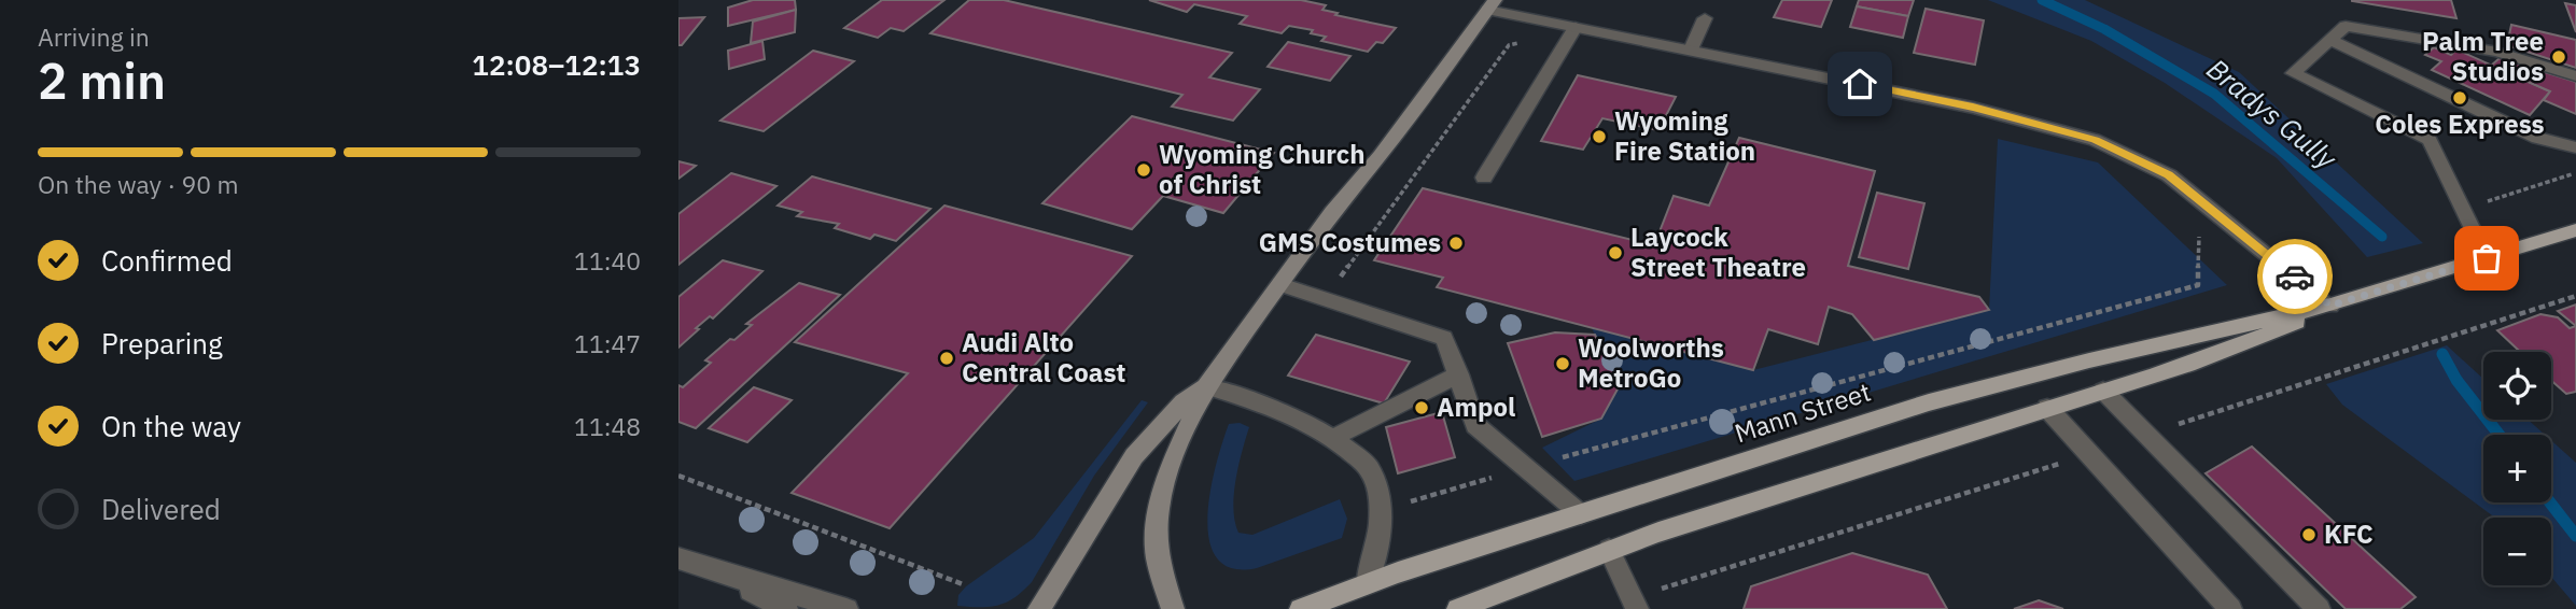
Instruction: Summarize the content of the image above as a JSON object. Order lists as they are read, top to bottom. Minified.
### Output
{"streets":{"main road":["Mann Street"]},"water":["Bradys Gully"],"places":["Palm Tree Studios","Coles Express","Wyoming Fire Station","Wyoming Church of Christ","GMS Costumes","Laycock Street Theatre","Audi Alto Central Coast","Woolworths MetroGo","Ampol","KFC"],"page":{"heading":["2 min","Arriving in","12:08–12:13"],"bar":"On the way · 90 m","list":[["Confirmed","11:40"],["Preparing","11:47"],["On the way","11:48"],"Delivered"],"map_buttons":["+","−"]}}
